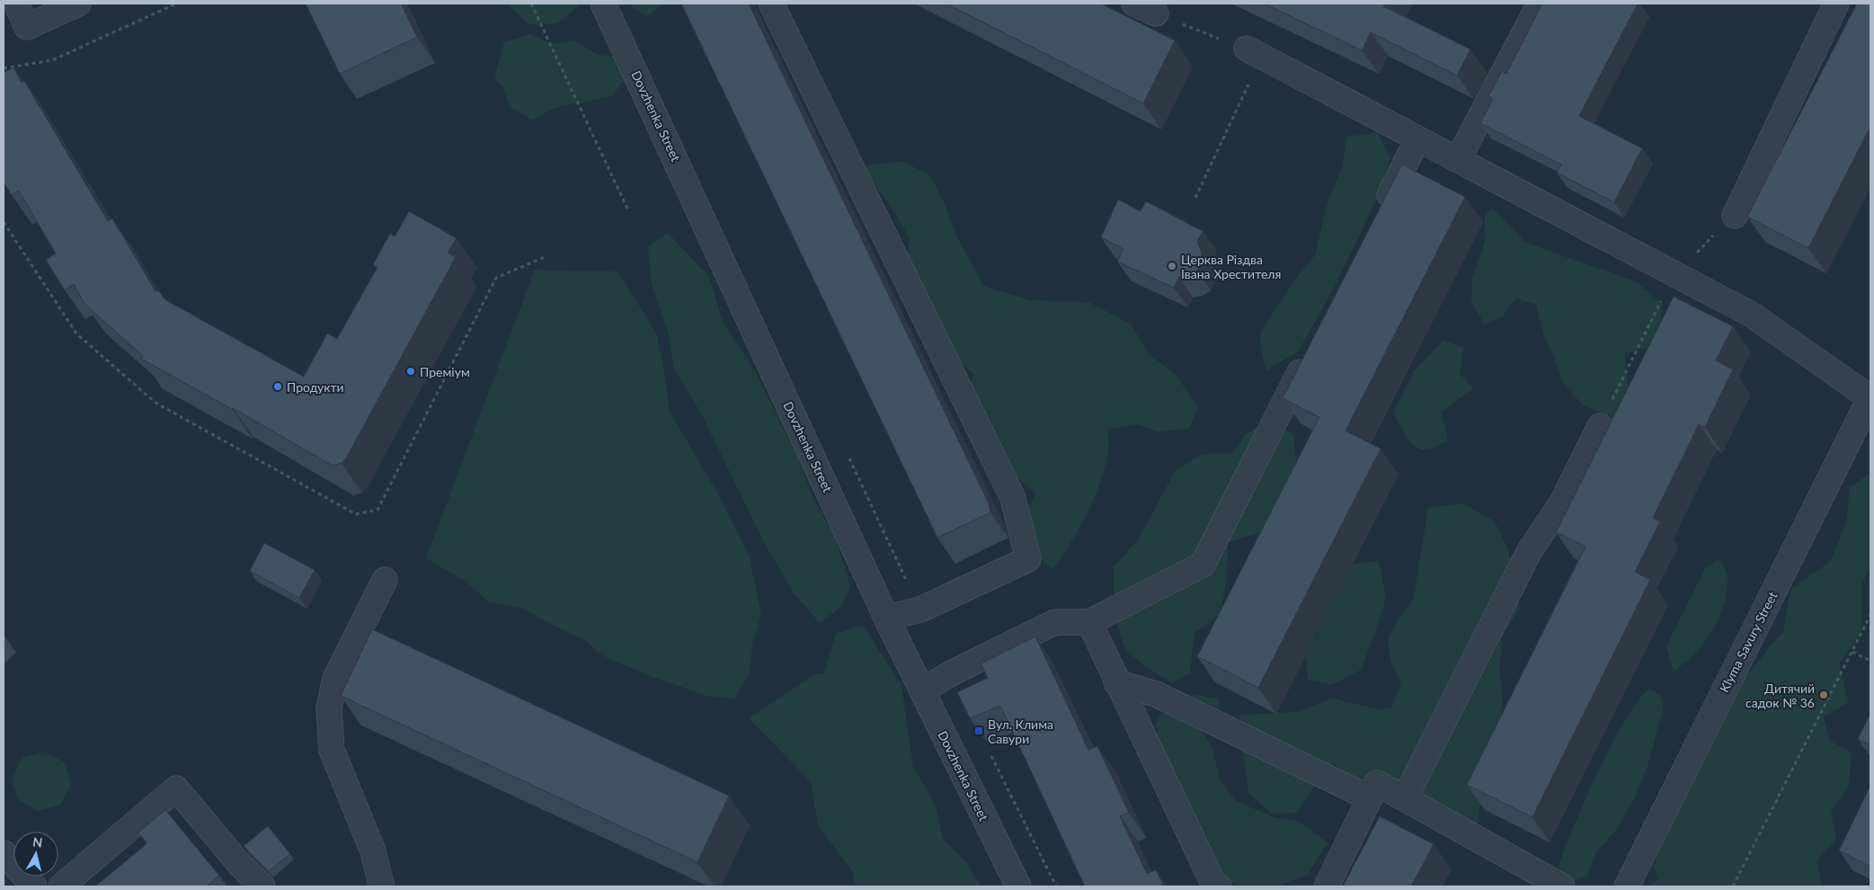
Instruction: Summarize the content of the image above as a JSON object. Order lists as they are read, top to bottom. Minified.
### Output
{"streets":{"street":["Dovzhenka Street","Klyma Savury Street"]},"places":{"other":["Церква Різдва Івана Хрестителя","Преміум","Продукти","Дитячий садок № 36"],"transit":["Вул. Клима Савури"]},"north":"top"}
